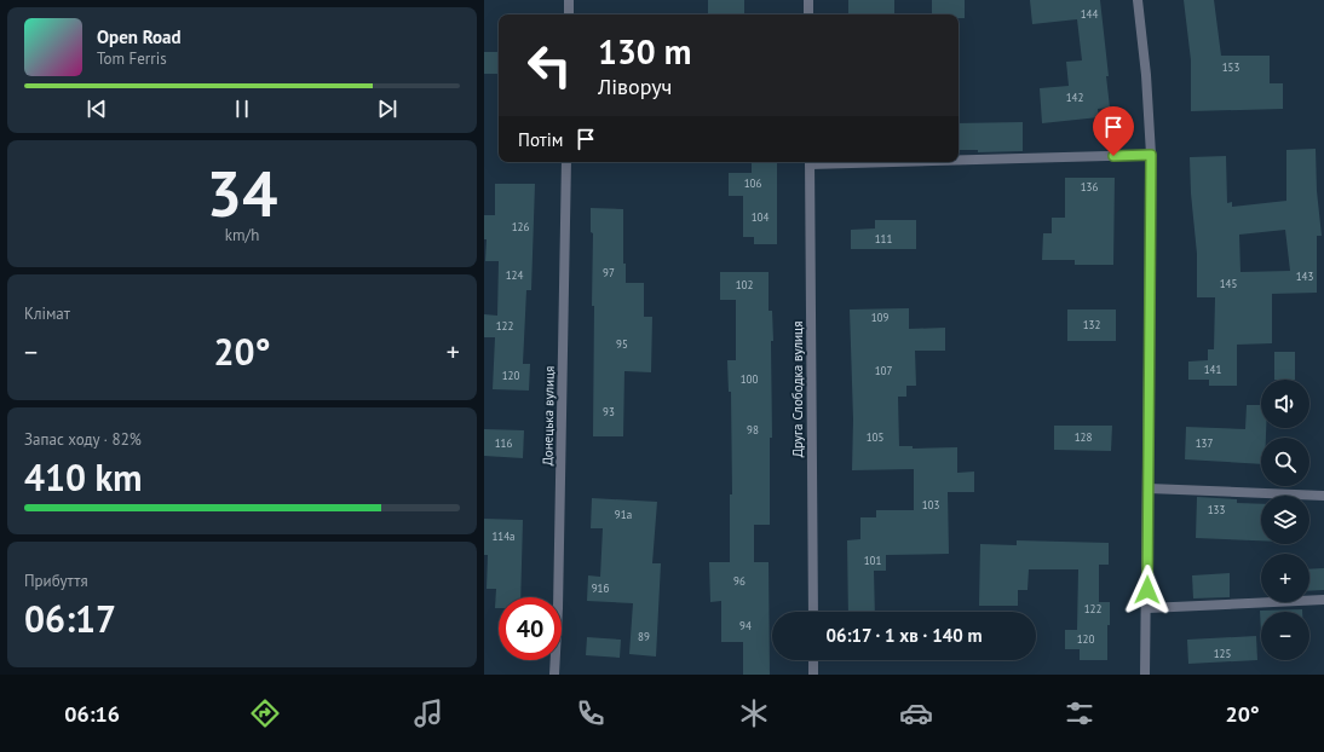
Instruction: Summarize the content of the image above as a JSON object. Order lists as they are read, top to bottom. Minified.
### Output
{"streets":{"street":["Друга Слободка вулиця","Донецька вулиця"]},"house_numbers":["144","153","142","106","136","104","126","111","97","124","143","145","102","109","132","122","95","141","107","120","100","93","98","105","128","116","137","103","133","91а","114а","101","96","91б","122","94","89","120","125"],"page":{"turn":["130 m","Ліворуч"],"song":["Open Road","Tom Ferris"],"then":"Потім","tile":[["34","km/h"],"Клімат",["Запас ходу · 82%","410 km"],["Прибуття","06:17"]],"heat":["−","20°","+"],"map_buttons":["+","−"],"limit":"40","trip":"06:17 · 1 хв · 140 m","tabs":["06:16","20°"]}}
